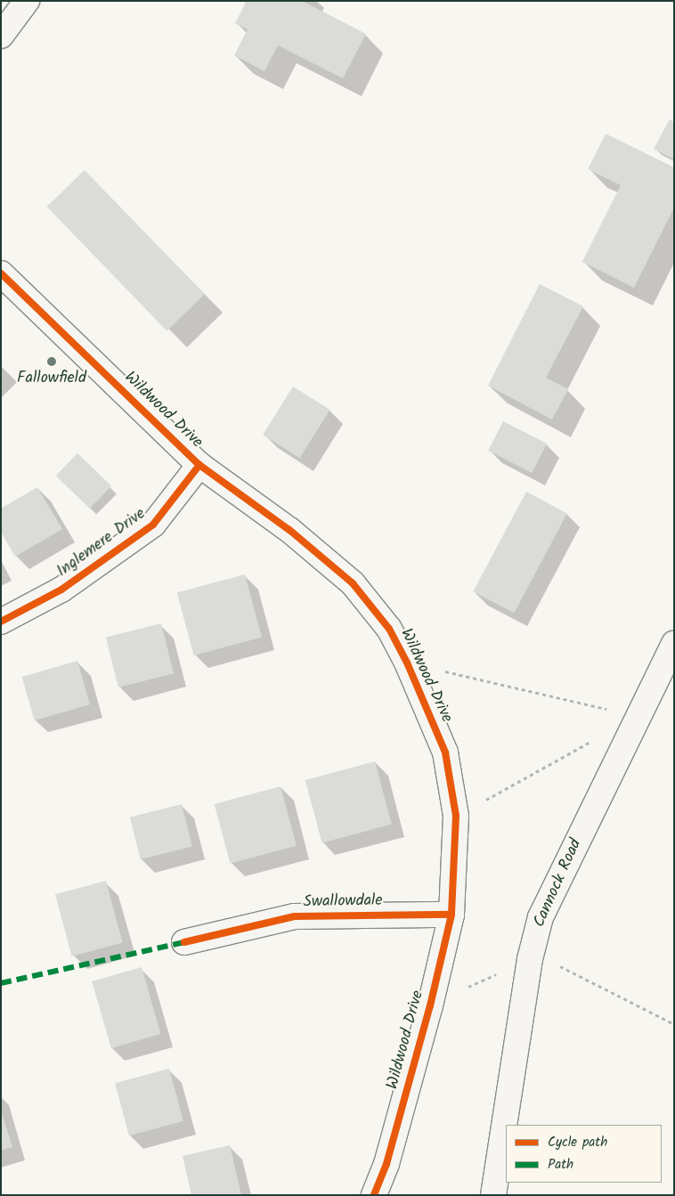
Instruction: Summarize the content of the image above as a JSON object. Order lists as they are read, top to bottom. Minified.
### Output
{"streets":{"street":["Wildwood Drive","Inglemere Drive","Cannock Road","Swallowdale"]},"crossings":[["Wildwood Drive","Inglemere Drive"],["Wildwood Drive","Swallowdale"]],"places":["Fallowfield"],"legend":["Cycle path","Path"]}
